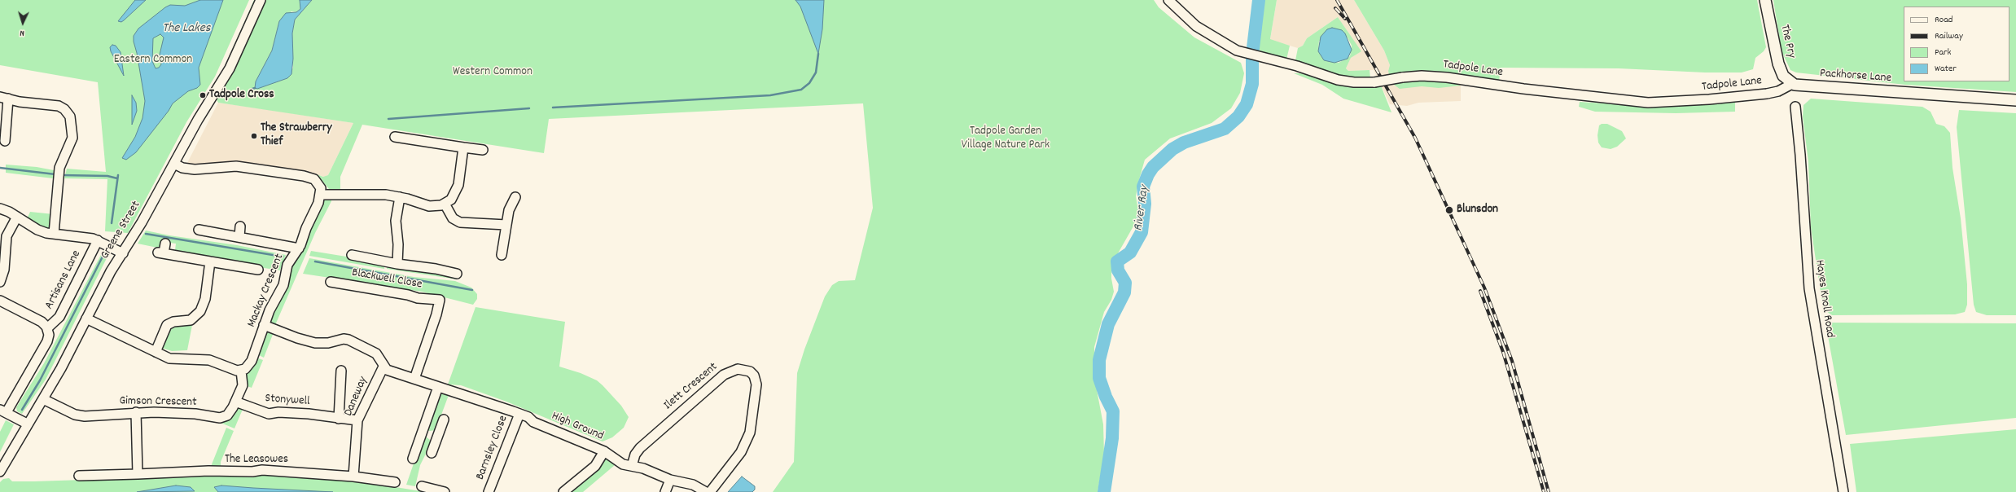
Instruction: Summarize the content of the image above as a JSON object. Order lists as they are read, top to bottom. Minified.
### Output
{"streets":{"main road":["The Pry","Packhorse Lane"],"street":["Tadpole Lane","Greene Street","Blackwell Close","Artisans Lane","Mackay Crescent","Hayes Knoll Road","Ilett Crescent","Daneway","Stonywell","Gimson Crescent","High Ground","Barnsley Close","The Leasowes"]},"crossings":[["The Pry","Tadpole Lane"],["The Pry","Packhorse Lane"],["Tadpole Lane","Packhorse Lane"],["Greene Street","Gimson Crescent"],["Blackwell Close","High Ground"],["Mackay Crescent","Gimson Crescent"],["Ilett Crescent","High Ground"],["Daneway","Stonywell"],["Daneway","High Ground"],["Daneway","The Leasowes"],["Stonywell","Gimson Crescent"],["High Ground","Barnsley Close"]],"water":["The Lakes","River Ray"],"parks":["Eastern Common","Western Common","Tadpole Garden Village Nature Park"],"places":["Tadpole Cross","The Strawberry Thief","Blunsdon"],"legend":["Road","Railway","Park","Water"],"north":"bottom"}
